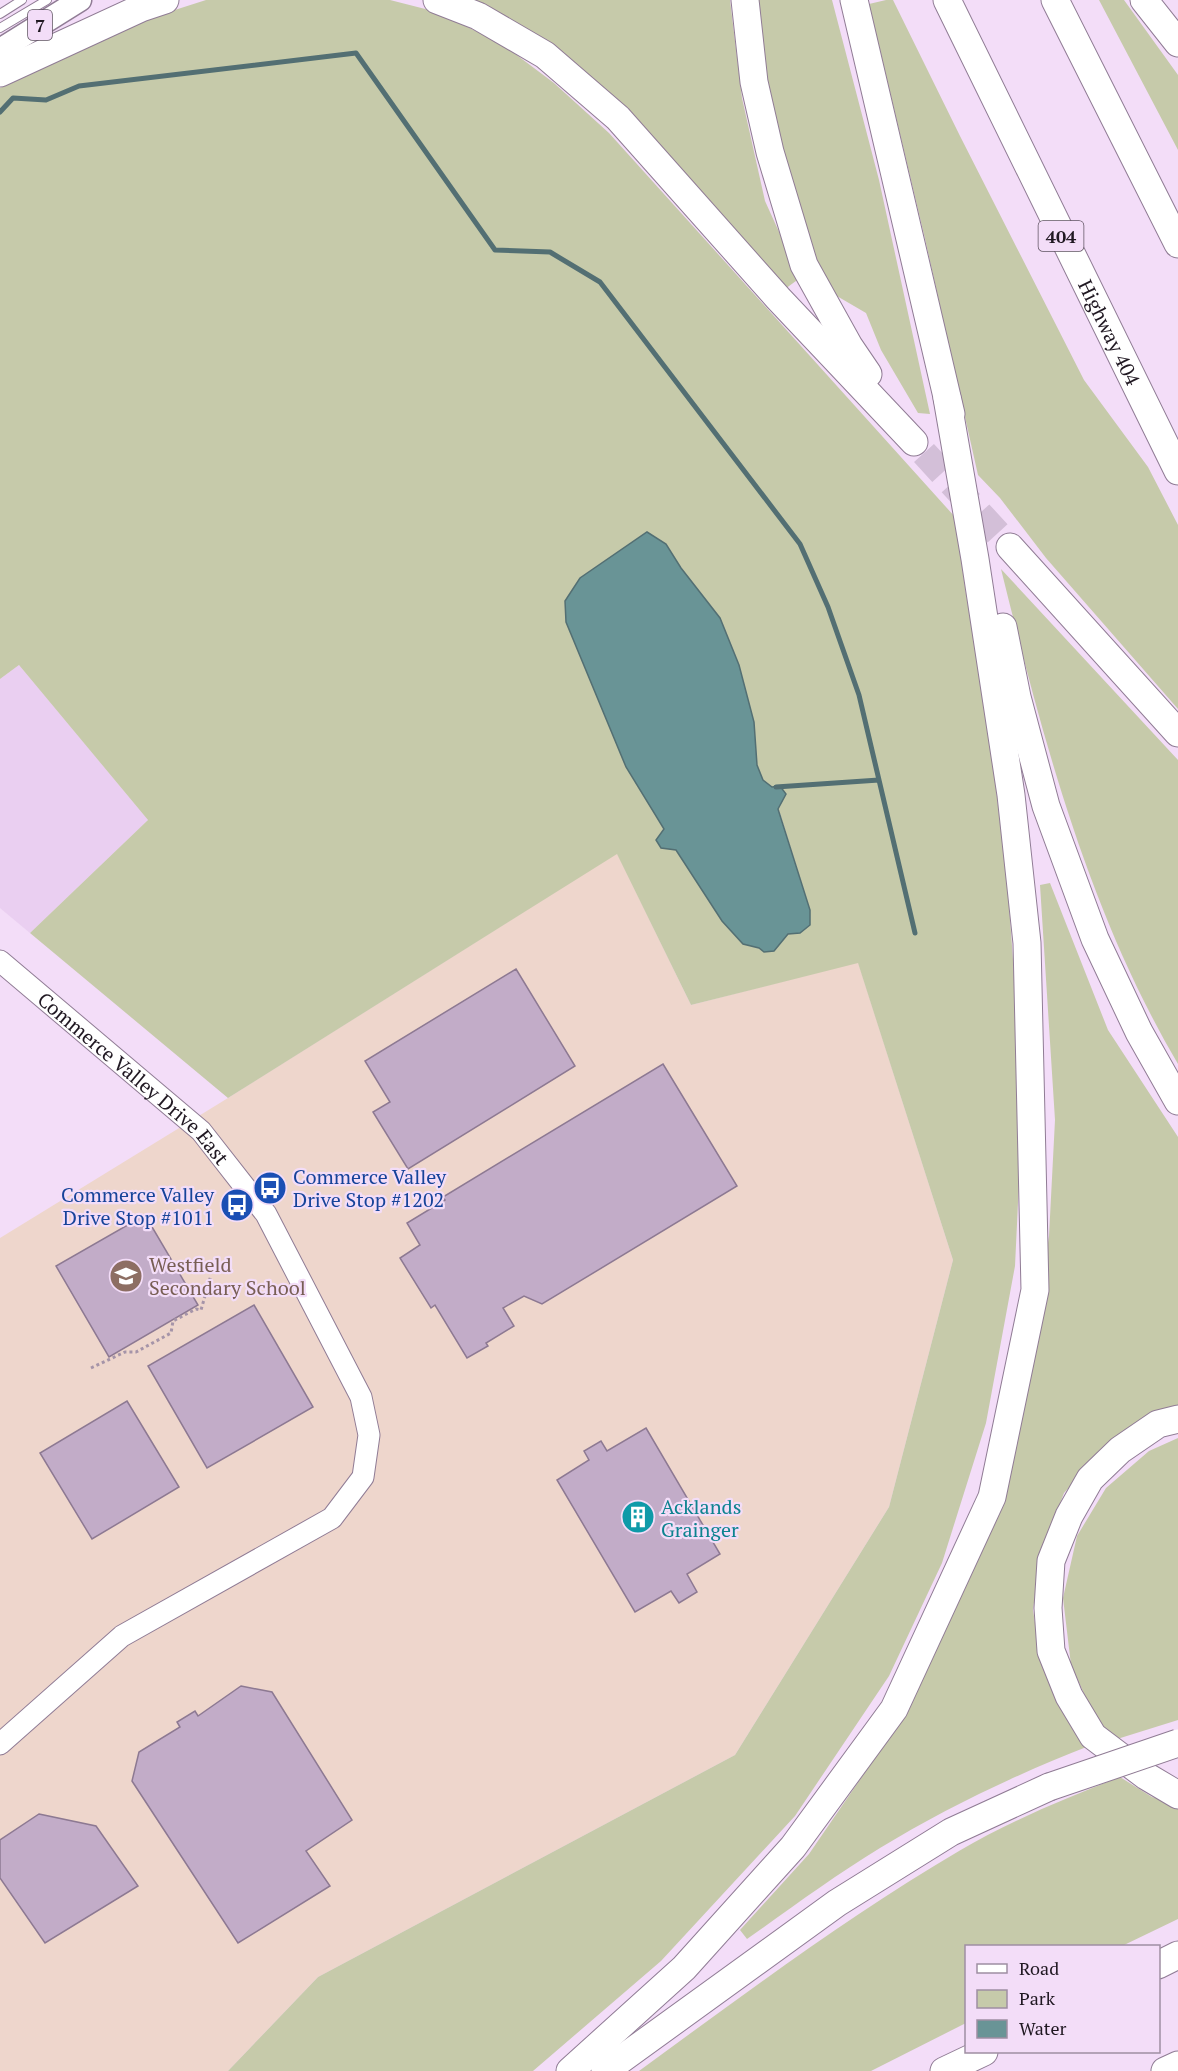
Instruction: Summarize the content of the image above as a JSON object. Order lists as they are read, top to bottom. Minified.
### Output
{"streets":{"highway":["404","Highway 404"],"main road":["7"],"street":["Commerce Valley Drive East"]},"places":{"bus stop":["Commerce Valley Drive Stop #1202","Commerce Valley Drive Stop #1011"],"school or university":["Westfield Secondary School"],"building":["Acklands Grainger"]},"legend":["Road","Park","Water"]}
